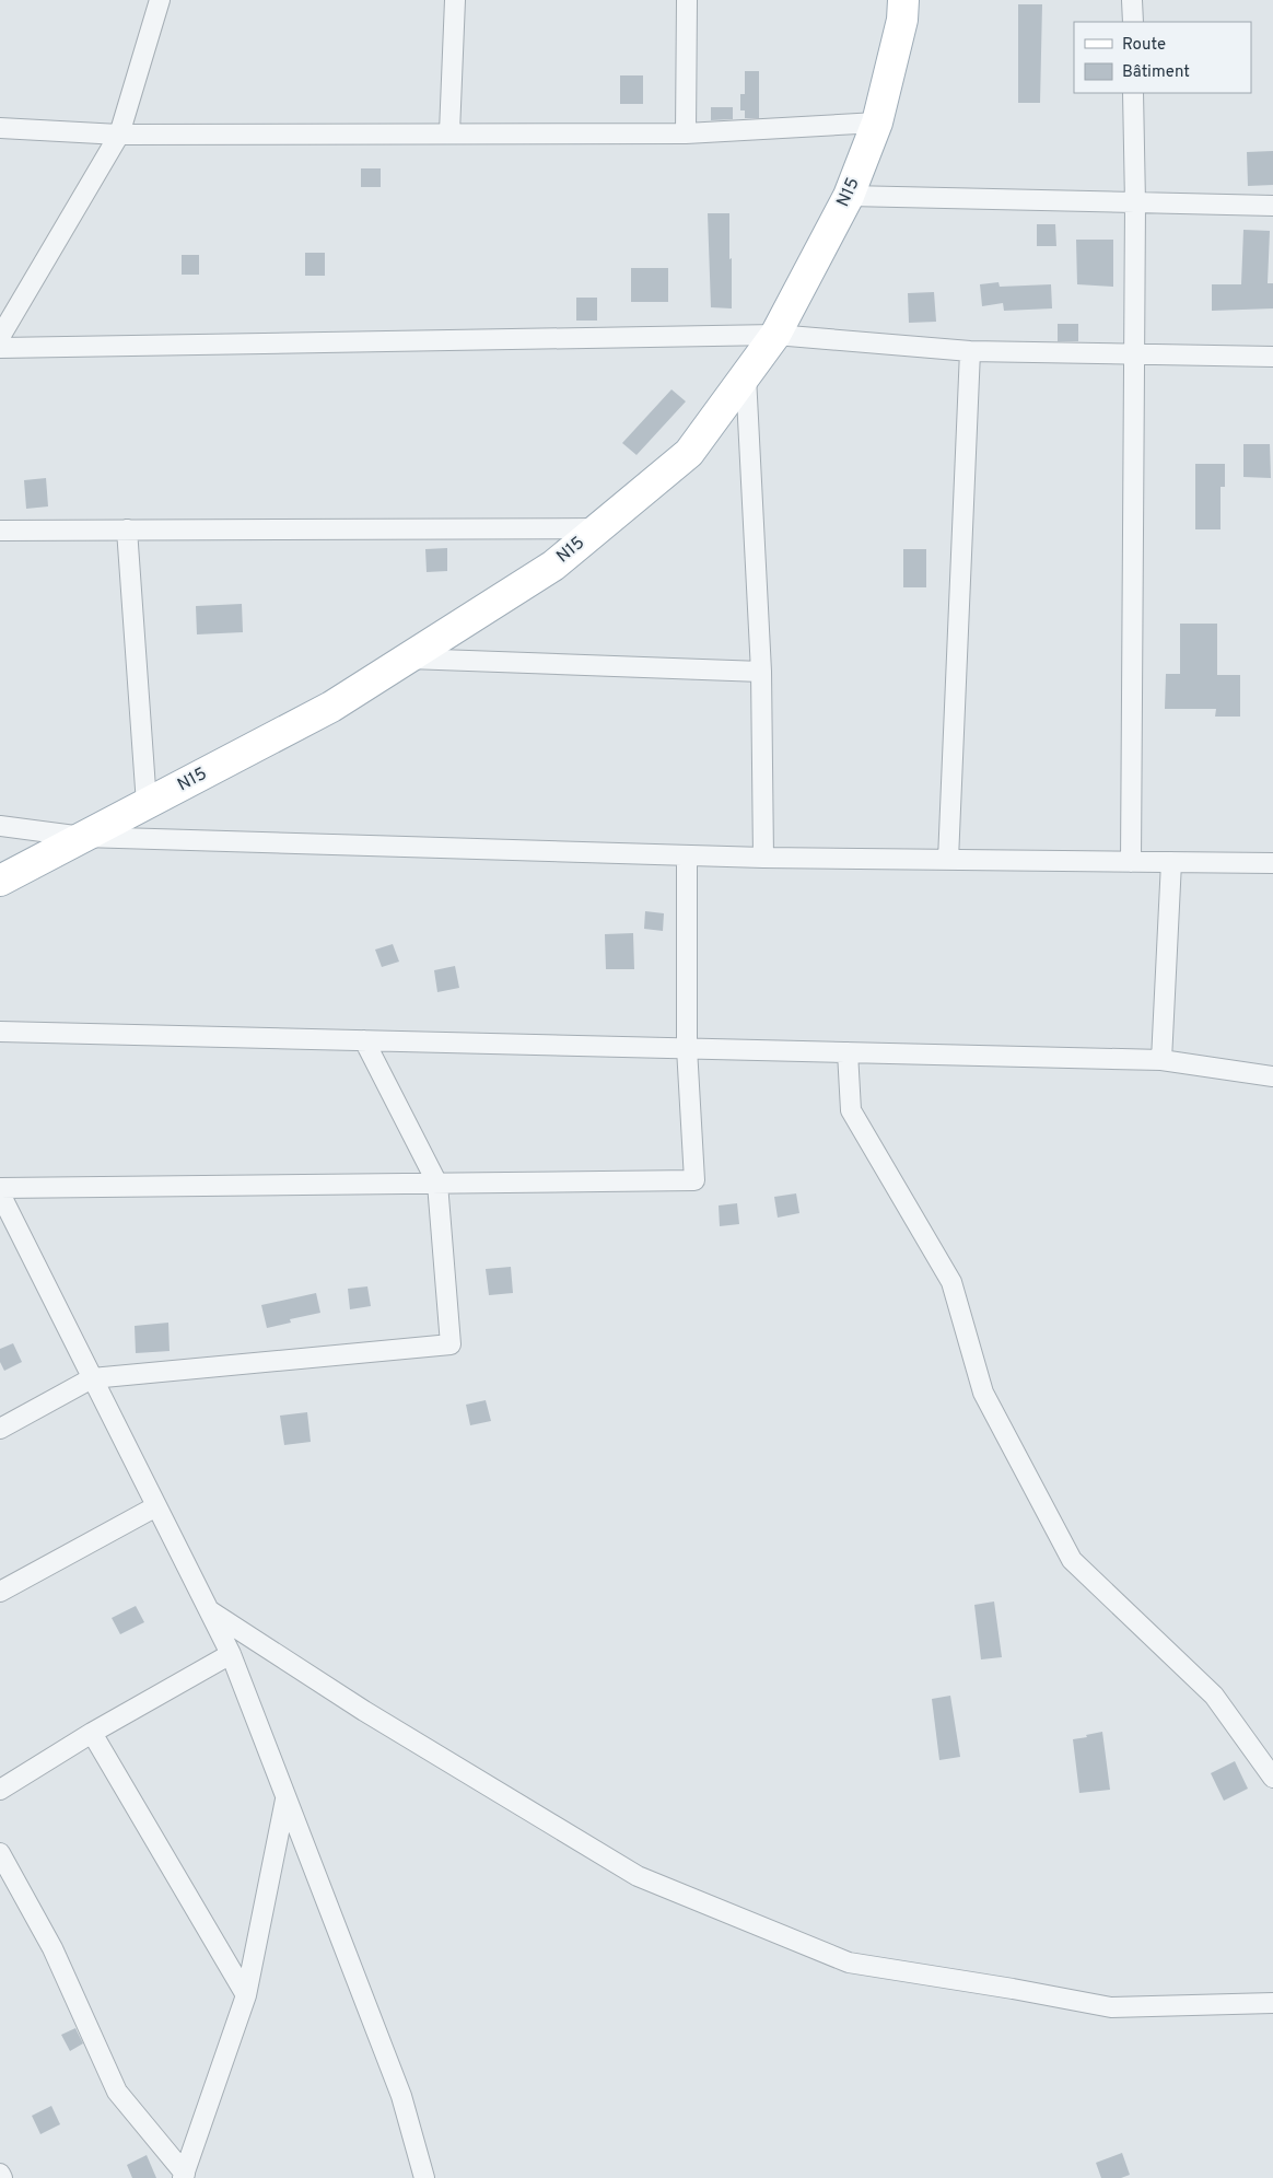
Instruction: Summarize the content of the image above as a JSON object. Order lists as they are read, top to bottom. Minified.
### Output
{"streets":{"main road":["N15"]},"legend":["Route","Bâtiment"]}
